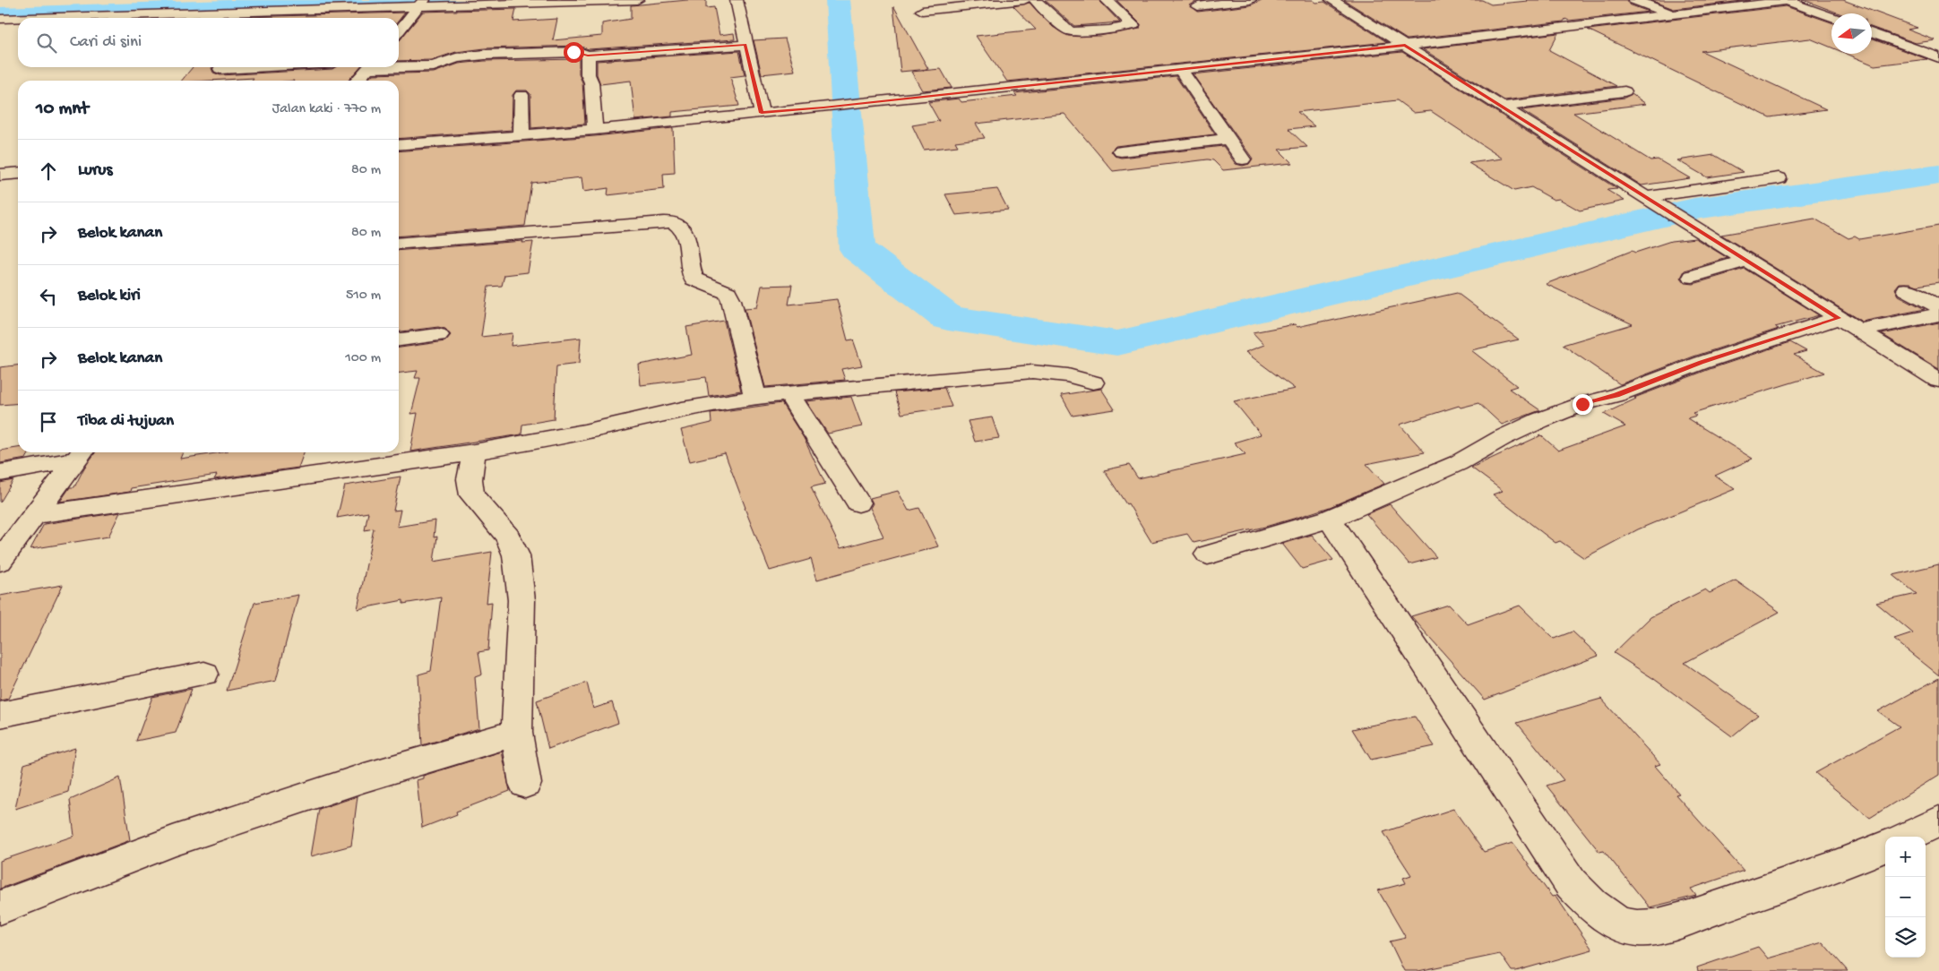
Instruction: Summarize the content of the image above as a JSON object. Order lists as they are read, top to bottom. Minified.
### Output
{"north":"left","page":{"search":"Cari di sini","heading":["10 mnt","Jalan kaki · 770 m"],"list":[["Lurus","80 m"],["Belok kanan","80 m"],["Belok kiri","510 m"],["Belok kanan","100 m"],"Tiba di tujuan"],"map_buttons":["+","−"]}}
